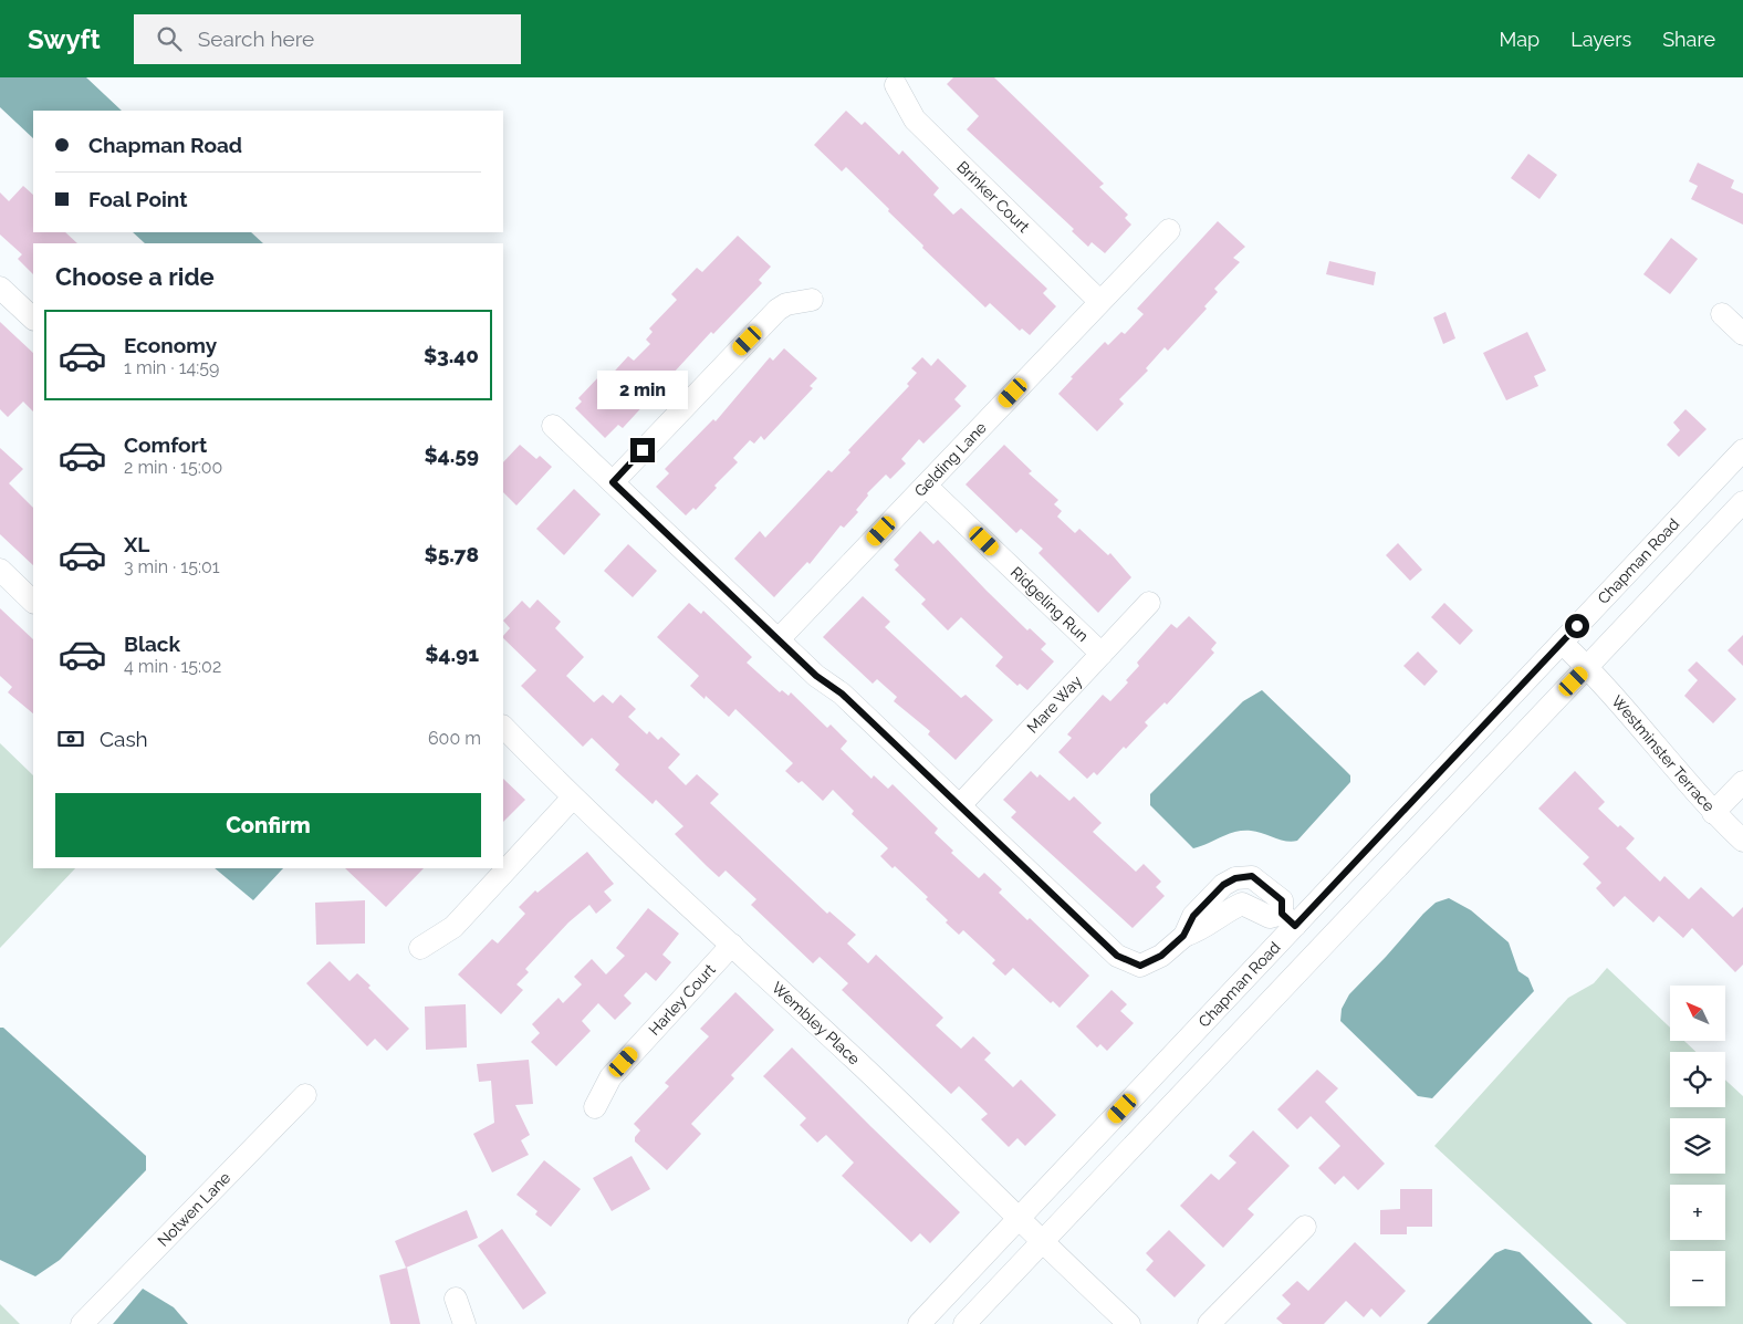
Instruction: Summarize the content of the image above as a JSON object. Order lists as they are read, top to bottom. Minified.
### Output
{"streets":{"street":["Brinker Court","Gelding Lane","Chapman Road","Ridgeling Run","Mare Way","Westminster Terrace","Harley Court","Wembley Place","Notwen Lane"]},"crossings":[["Brinker Court","Gelding Lane"],["Gelding Lane","Ridgeling Run"],["Chapman Road","Westminster Terrace"],["Chapman Road","Wembley Place"],["Ridgeling Run","Mare Way"],["Harley Court","Wembley Place"]],"north":"top left","page":{"header":"Swyft","search":"Search here","nav":["Map","Layers","Share"],"banner":["Chapman Road","Foal Point"],"heading":"Choose a ride","list":[{"name":"Economy","note":"1 min · 14:59","value":"$3.40"},{"name":"Comfort","note":"2 min · 15:00","value":"$4.59"},{"name":"XL","note":"3 min · 15:01","value":"$5.78"},{"name":"Black","note":"4 min · 15:02","value":"$4.91"}],"bubble":"2 min","pay":["Cash","600 m"],"buttons":"Confirm","map_buttons":["+","−"]}}
